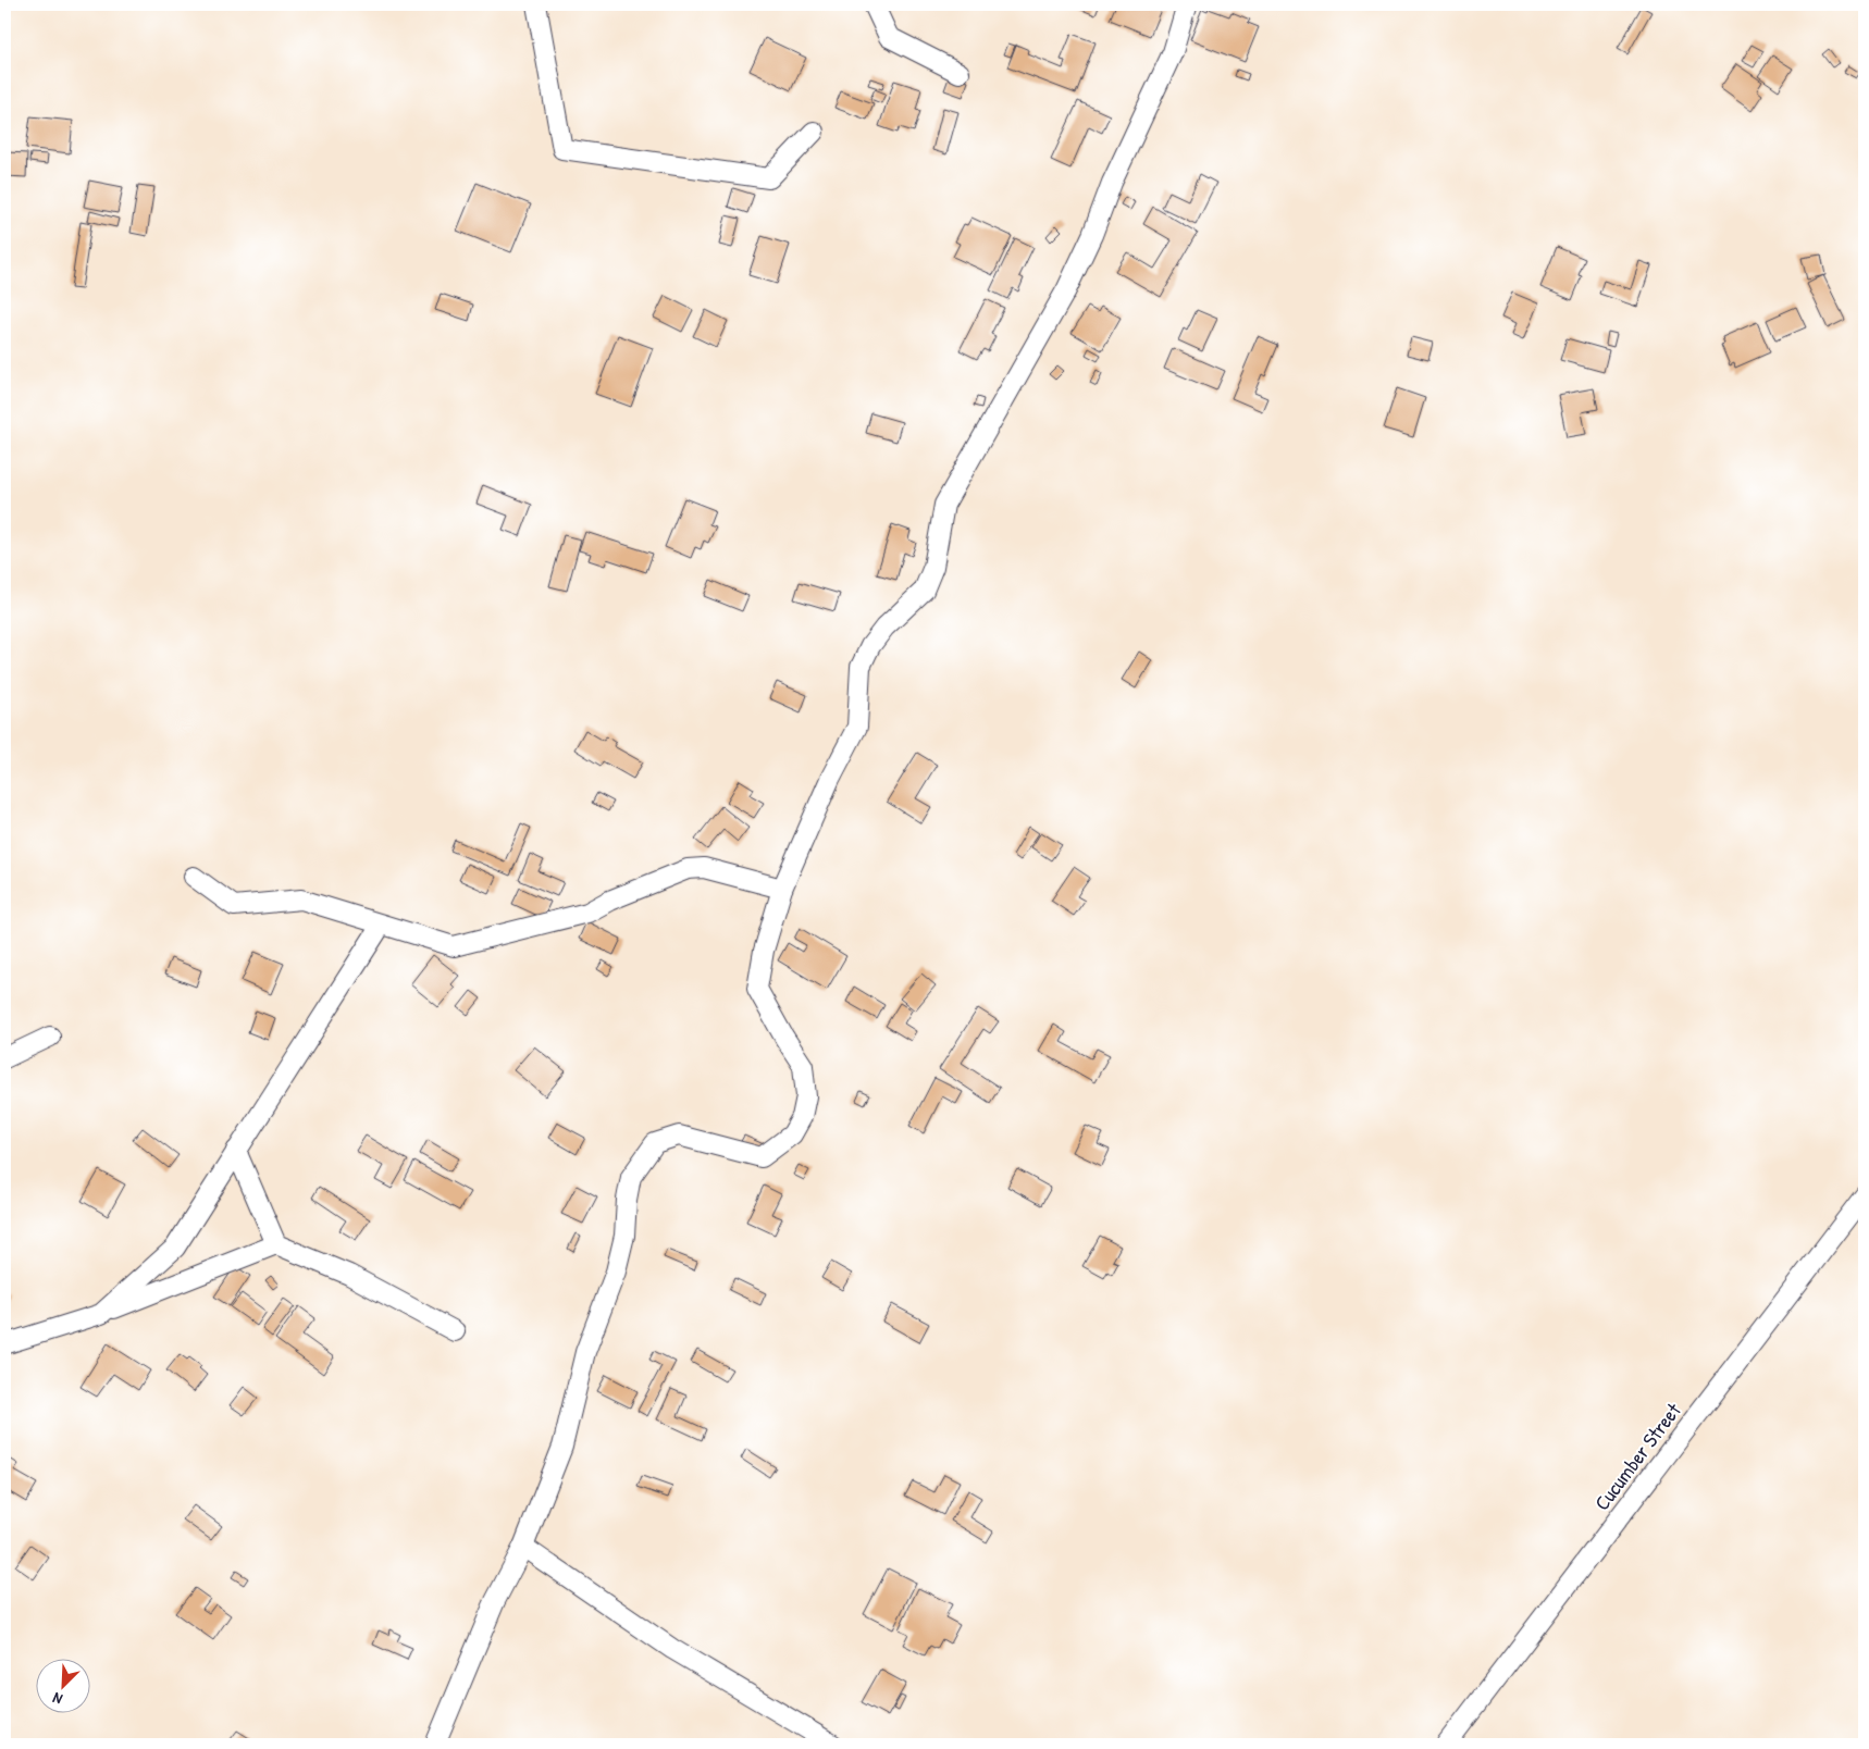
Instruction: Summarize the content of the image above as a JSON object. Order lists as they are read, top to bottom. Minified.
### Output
{"streets":{"street":["Cucumber Street"]},"north":"bottom left"}
